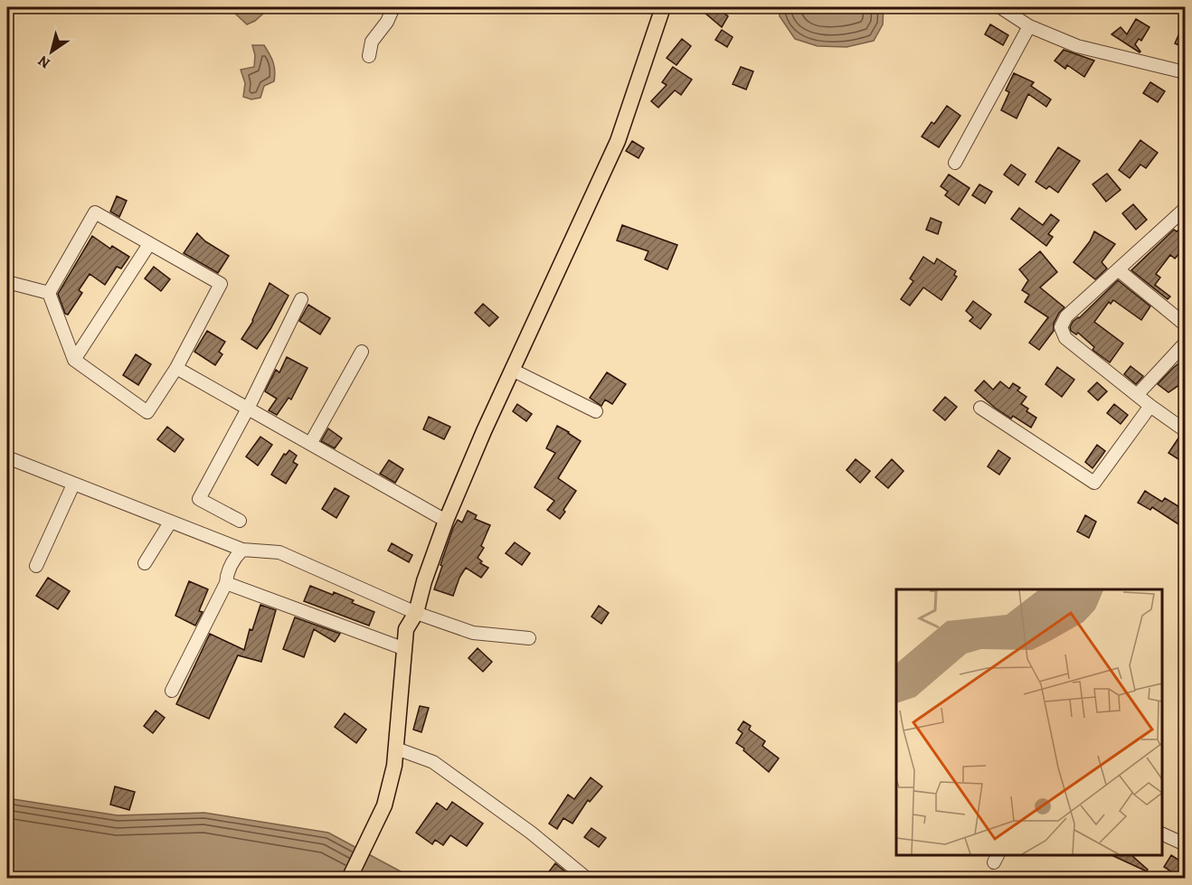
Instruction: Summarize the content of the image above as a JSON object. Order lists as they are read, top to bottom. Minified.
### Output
{"north":"bottom left"}
